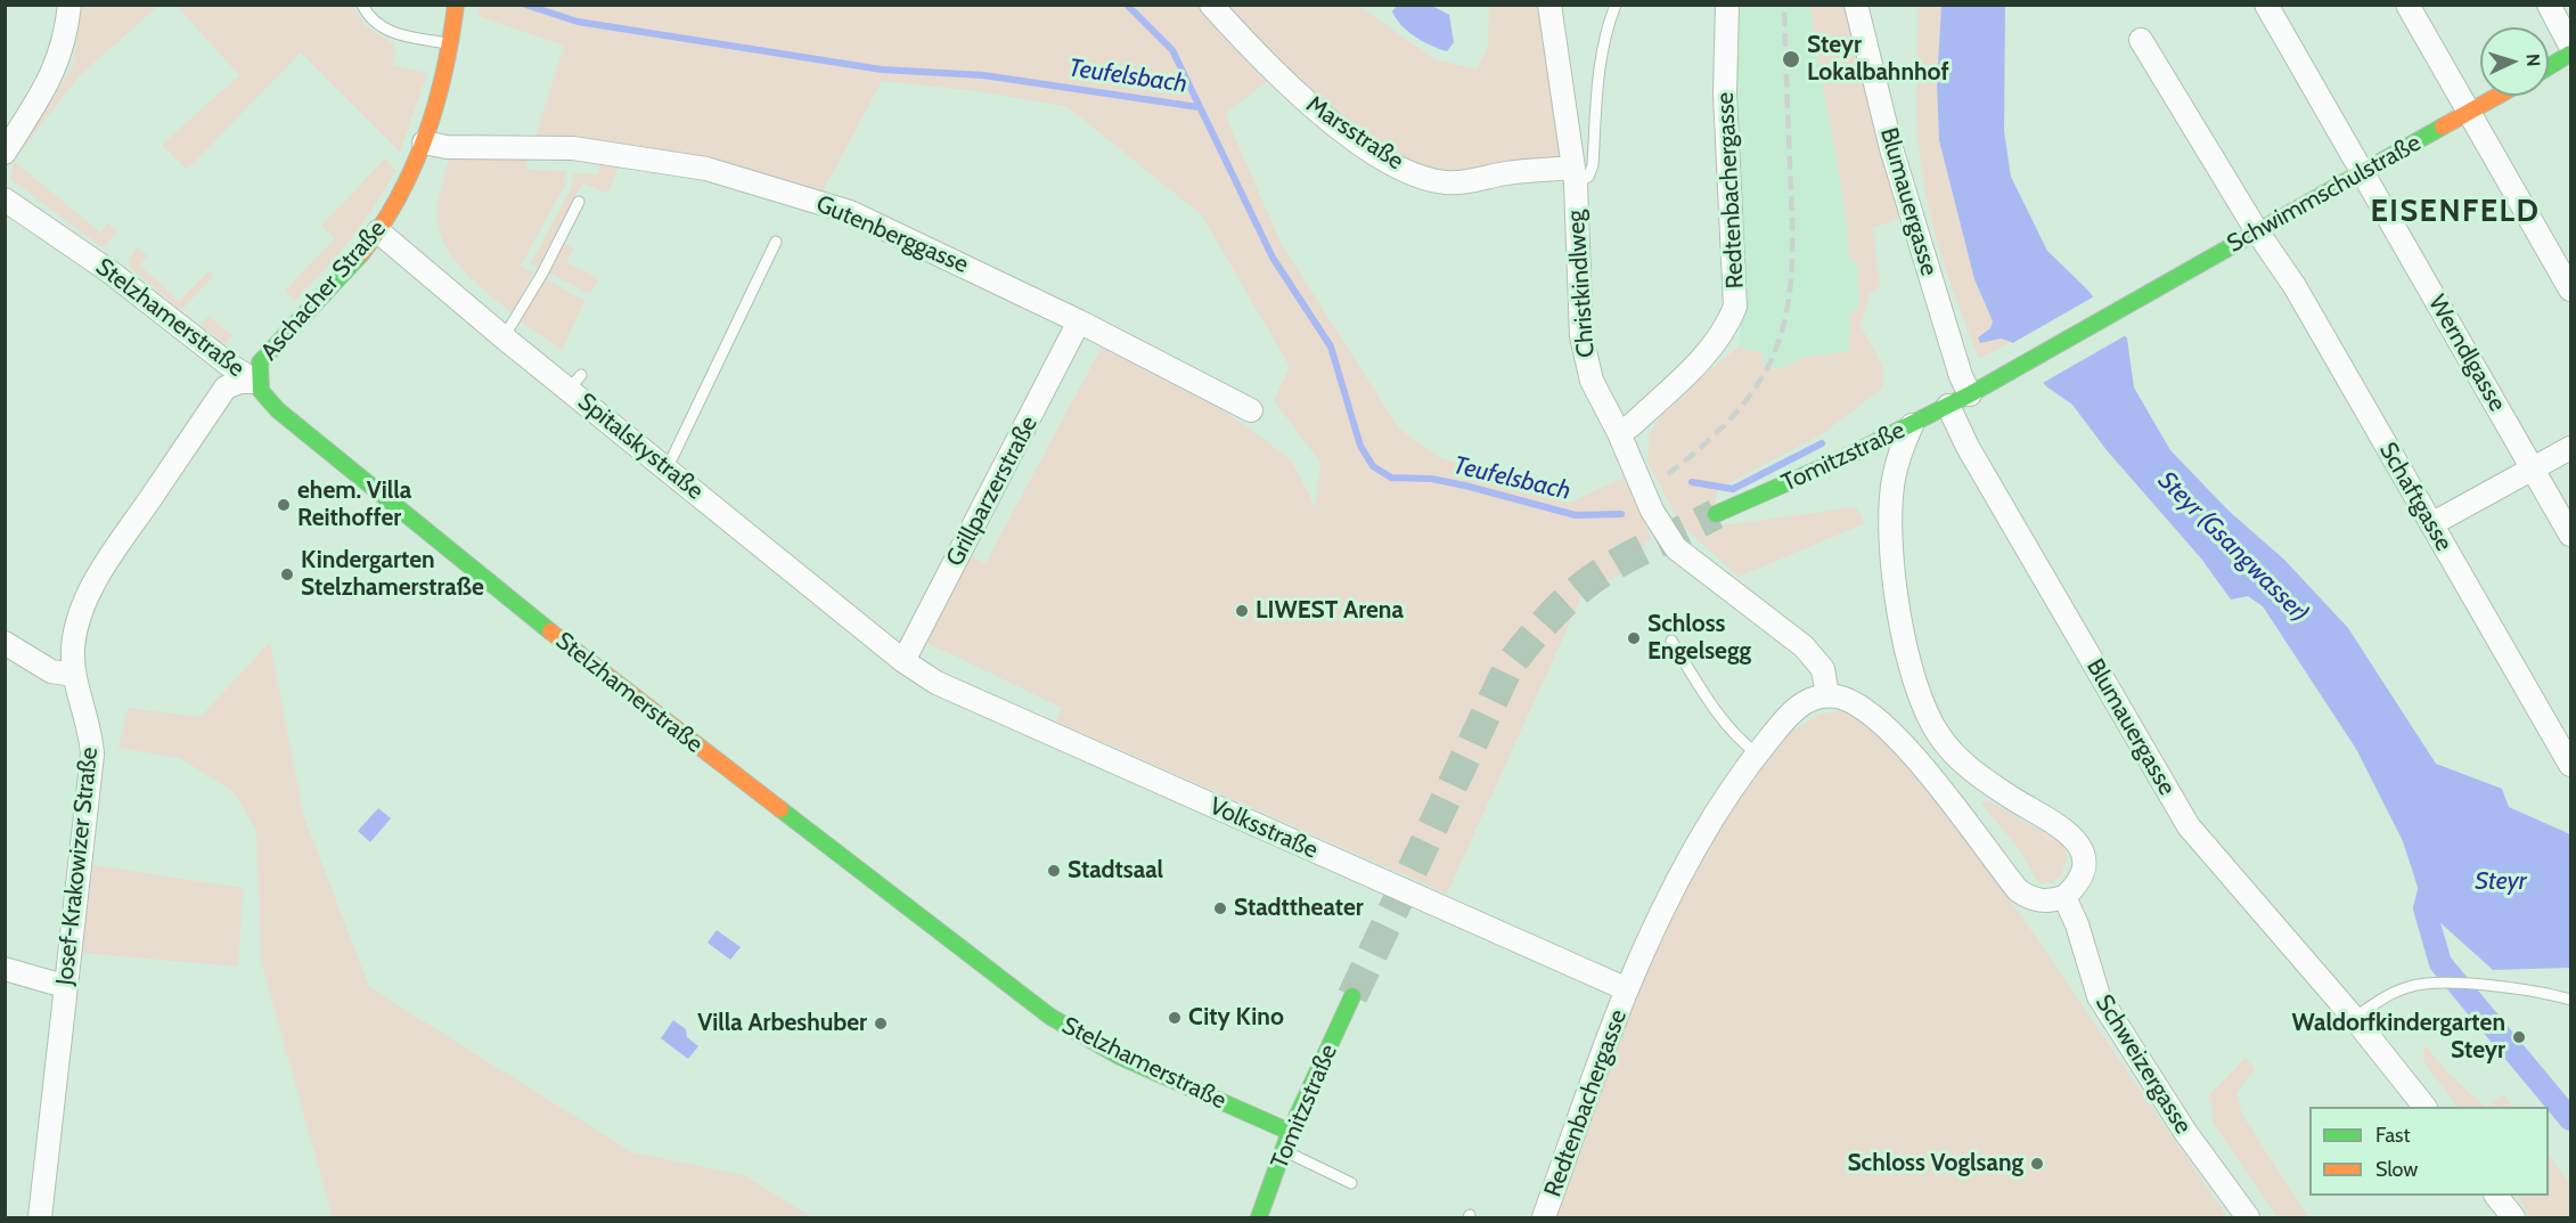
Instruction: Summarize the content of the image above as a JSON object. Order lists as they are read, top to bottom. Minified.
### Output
{"streets":{"street":["Marsstraße","Redtenbachergasse","Schwimmschulstraße","Blumauergasse","Gutenberggasse","Christkindlweg","Aschacher Straße","Stelzhamerstraße","Werndlgasse","Spitalskystraße","Tomitzstraße","Grillparzerstraße","Schaftgasse","Volksstraße","Josef-Krakowizer Straße","Schweizergasse"]},"crossings":[["Marsstraße","Christkindlweg"],["Redtenbachergasse","Christkindlweg"],["Redtenbachergasse","Volksstraße"],["Schwimmschulstraße","Blumauergasse"],["Schwimmschulstraße","Werndlgasse"],["Schwimmschulstraße","Tomitzstraße"],["Schwimmschulstraße","Schaftgasse"],["Blumauergasse","Tomitzstraße"],["Gutenberggasse","Aschacher Straße"],["Gutenberggasse","Grillparzerstraße"],["Aschacher Straße","Stelzhamerstraße"],["Aschacher Straße","Spitalskystraße"],["Aschacher Straße","Josef-Krakowizer Straße"],["Stelzhamerstraße","Tomitzstraße"],["Stelzhamerstraße","Josef-Krakowizer Straße"],["Spitalskystraße","Grillparzerstraße"],["Spitalskystraße","Volksstraße"],["Grillparzerstraße","Volksstraße"]],"districts":["EISENFELD"],"water":["Teufelsbach","Steyr (Gsangwasser)","Steyr"],"places":["Steyr Lokalbahnhof","ehem. Villa Reithoffer","Kindergarten Stelzhamerstraße","LIWEST Arena","Schloss Engelsegg","Stadtsaal","Stadttheater","City Kino","Villa Arbeshuber","Waldorfkindergarten Steyr","Schloss Voglsang"],"legend":["Fast","Slow"],"north":"right"}
